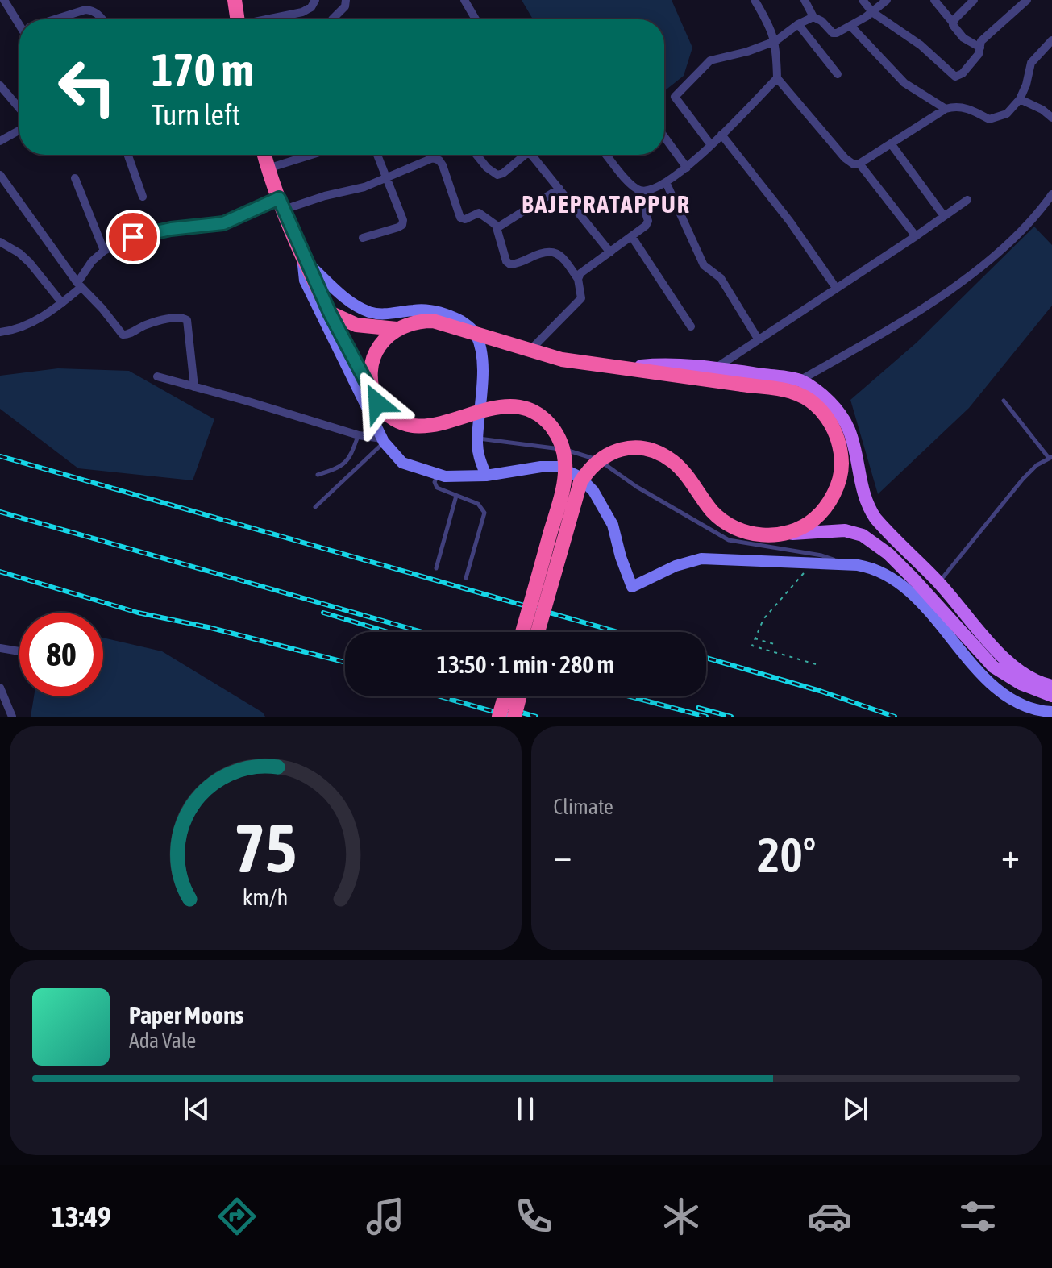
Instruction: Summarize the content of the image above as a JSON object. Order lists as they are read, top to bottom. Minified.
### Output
{"districts":["BAJEPRATAPPUR"],"page":{"turn":["170 m","Turn left"],"limit":"80","trip":"13:50 · 1 min · 280 m","tile":"Climate","heat":["−","20°","+"],"song":["Paper Moons","Ada Vale"],"tabs":"13:49","gauge":["75","km/h"]}}
